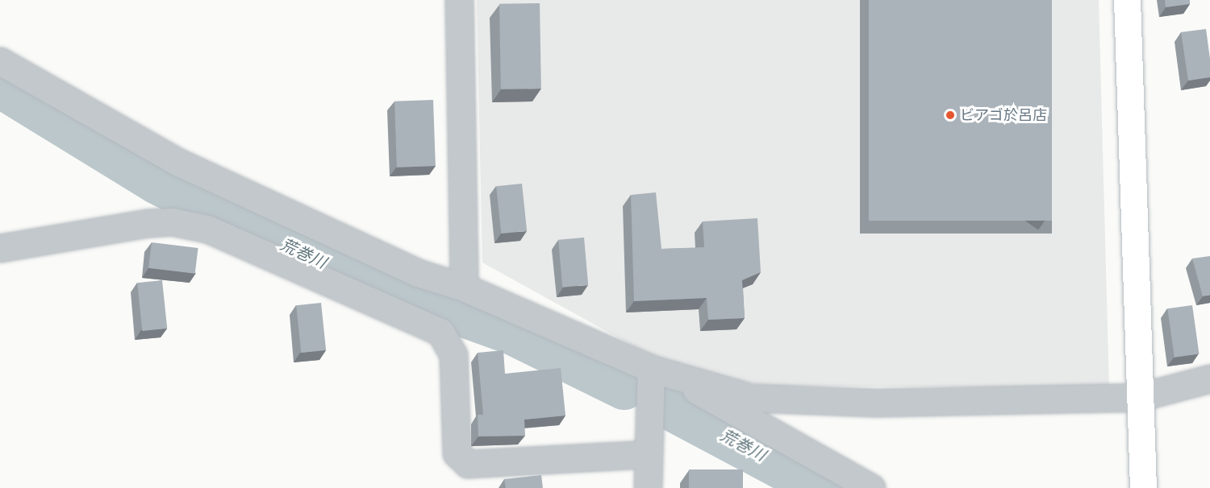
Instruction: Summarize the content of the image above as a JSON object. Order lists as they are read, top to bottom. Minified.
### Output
{"water":["荒巻川"],"places":["ビアゴ於呂店"]}
